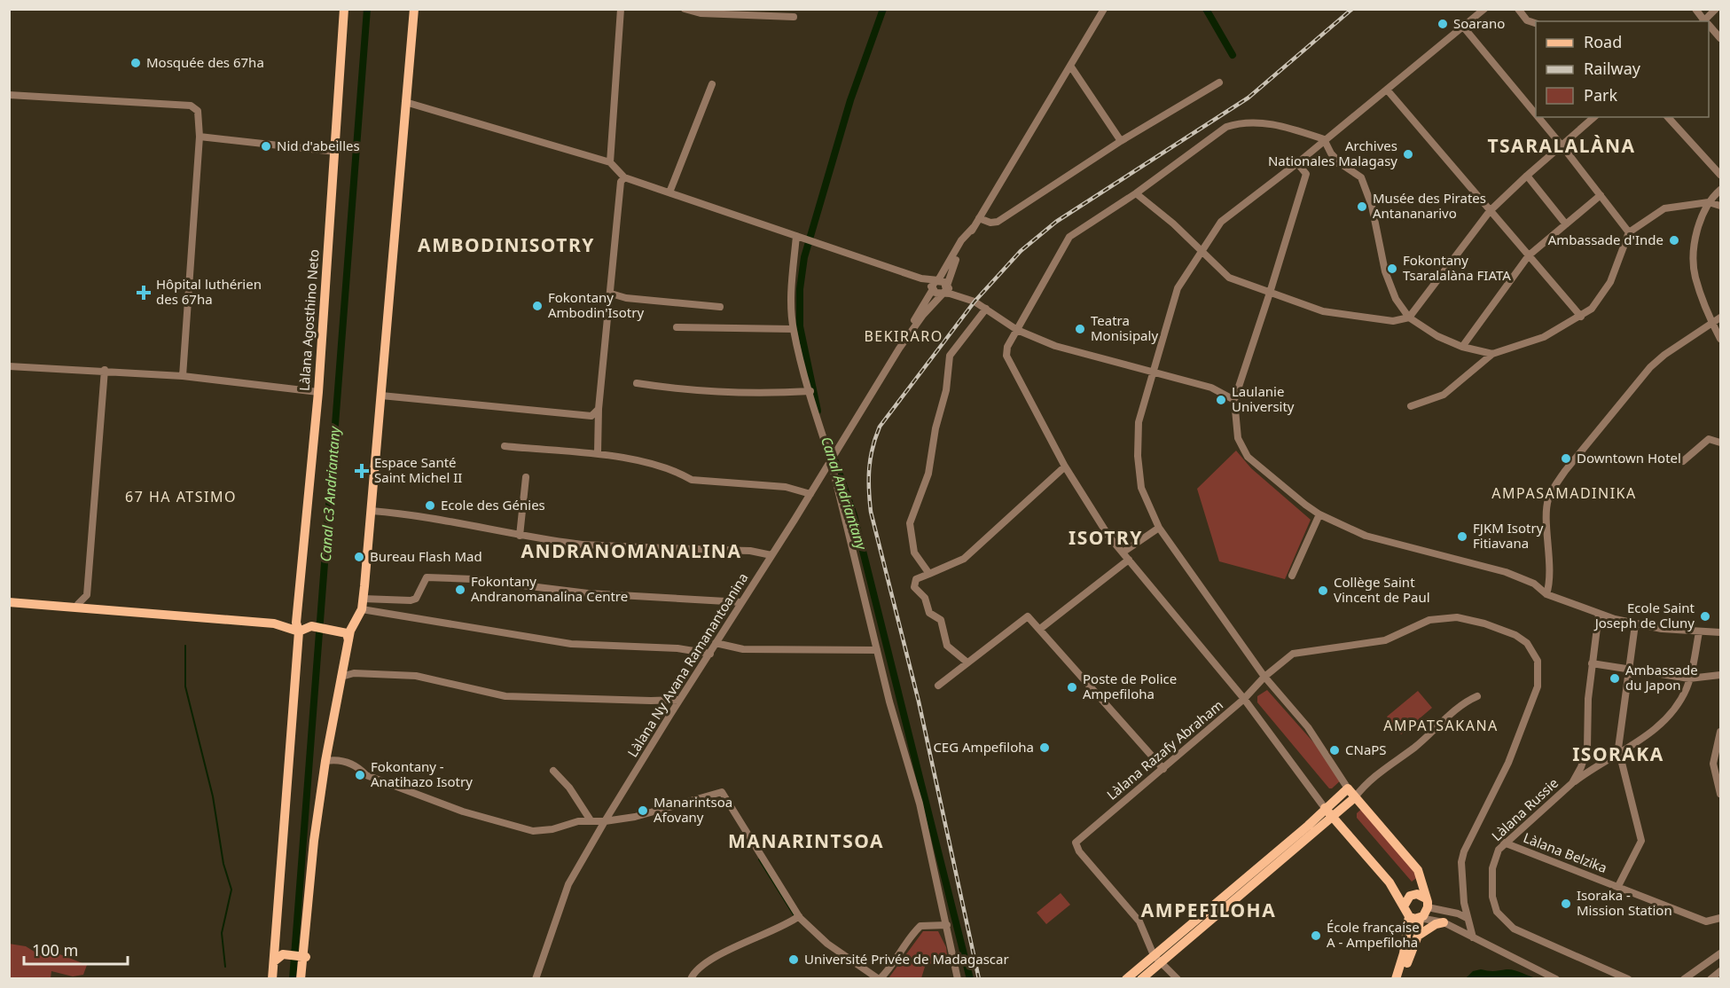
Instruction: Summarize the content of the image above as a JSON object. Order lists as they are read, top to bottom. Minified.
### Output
{"streets":{"main road":["Làlana Agosthino Neto"],"street":["Làlana Ny Avana Ramanantoanina","Làlana Razafy Abraham","Làlana Russie","Làlana Belzika"]},"crossings":[["Làlana Russie","Làlana Belzika"]],"districts":["TSARALALÀNA","AMBODINISOTRY","BEKIRARO","AMPASAMADINIKA","67 HA ATSIMO","ISOTRY","ANDRANOMANALINA","AMPATSAKANA","ISORAKA","MANARINTSOA","AMPEFILOHA"],"water":["Canal Andriantany","Canal c3 Andriantany"],"places":{"other":["Soarano","Mosquée des 67ha","Nid d'abeilles","Archives Nationales Malagasy","Musée des Pirates Antananarivo","Ambassade d'Inde","Fokontany Tsaralalàna FIATA","Fokontany Ambodin'Isotry","Teatra Monisipaly","Laulanie University","Downtown Hotel","Ecole des Génies","FJKM Isotry Fitiavana","Bureau Flash Mad","Fokontany Andranomanalina Centre","Collège Saint Vincent de Paul","Ecole Saint Joseph de Cluny","Ambassade du Japon","Poste de Police Ampefiloha","CEG Ampefiloha","CNaPS","Fokontany - Anatihazo Isotry","Manarintsoa Afovany","Isoraka - Mission Station","École française A - Ampefiloha","Université Privée de Madagascar"],"health":["Hôpital luthérien des 67ha","Espace Santé Saint Michel II"]},"legend":["Road","Railway","Park"],"scale_bar":"100 m"}
